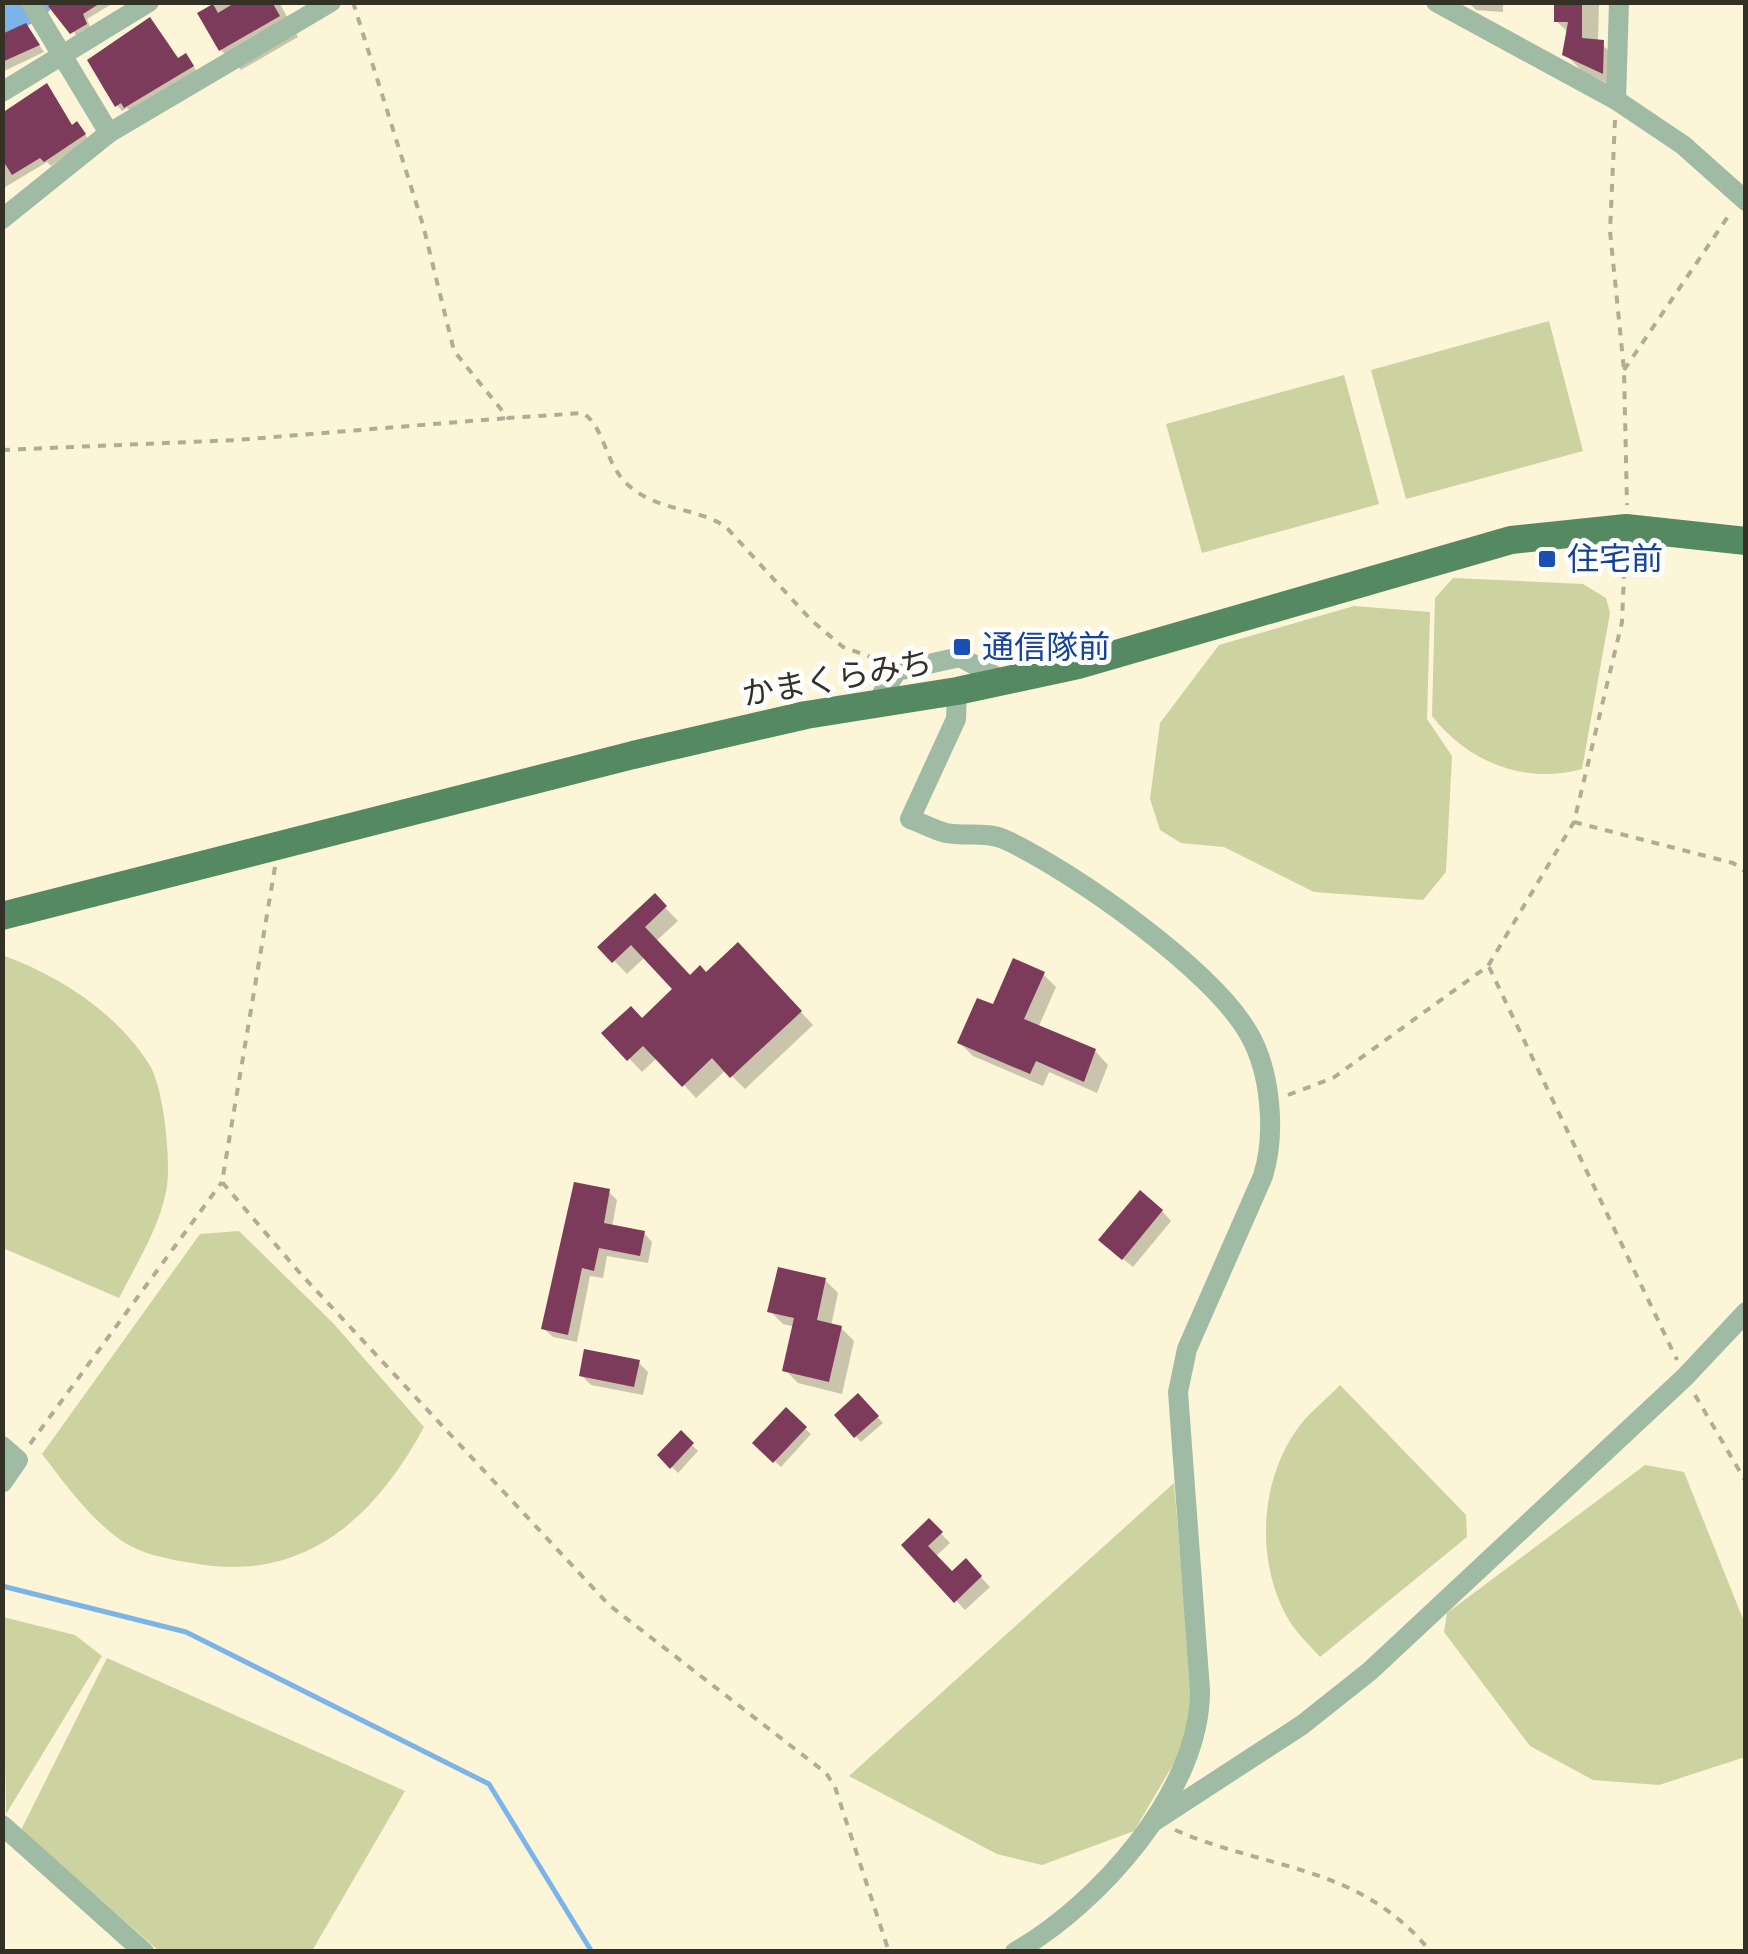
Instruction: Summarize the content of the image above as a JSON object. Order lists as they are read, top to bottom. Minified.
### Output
{"streets":{"main road":["かまくらみち"]},"places":{"transit":["住宅前","通信隊前"]}}
